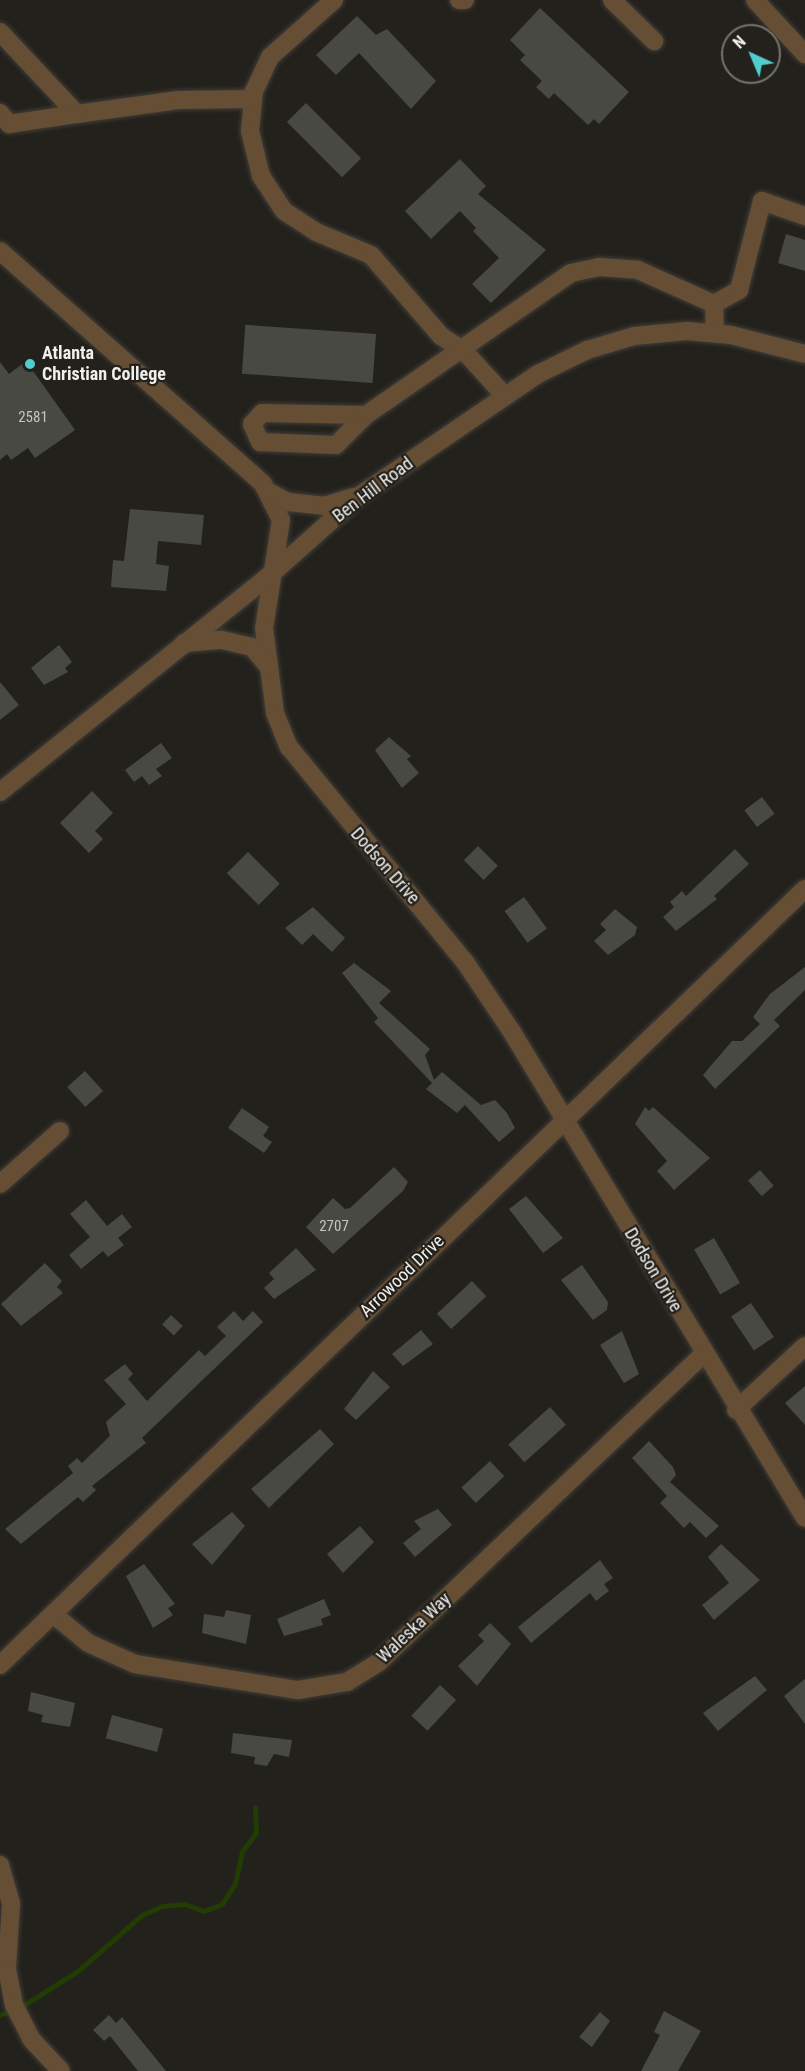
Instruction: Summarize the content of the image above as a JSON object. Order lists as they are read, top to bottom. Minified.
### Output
{"streets":{"street":["Ben Hill Road","Dodson Drive","Arrowood Drive","Waleska Way"]},"crossings":[["Ben Hill Road","Dodson Drive"],["Dodson Drive","Arrowood Drive"],["Dodson Drive","Waleska Way"],["Arrowood Drive","Waleska Way"]],"places":["Atlanta Christian College"],"house_numbers":["2581","2707"],"north":"top left"}
